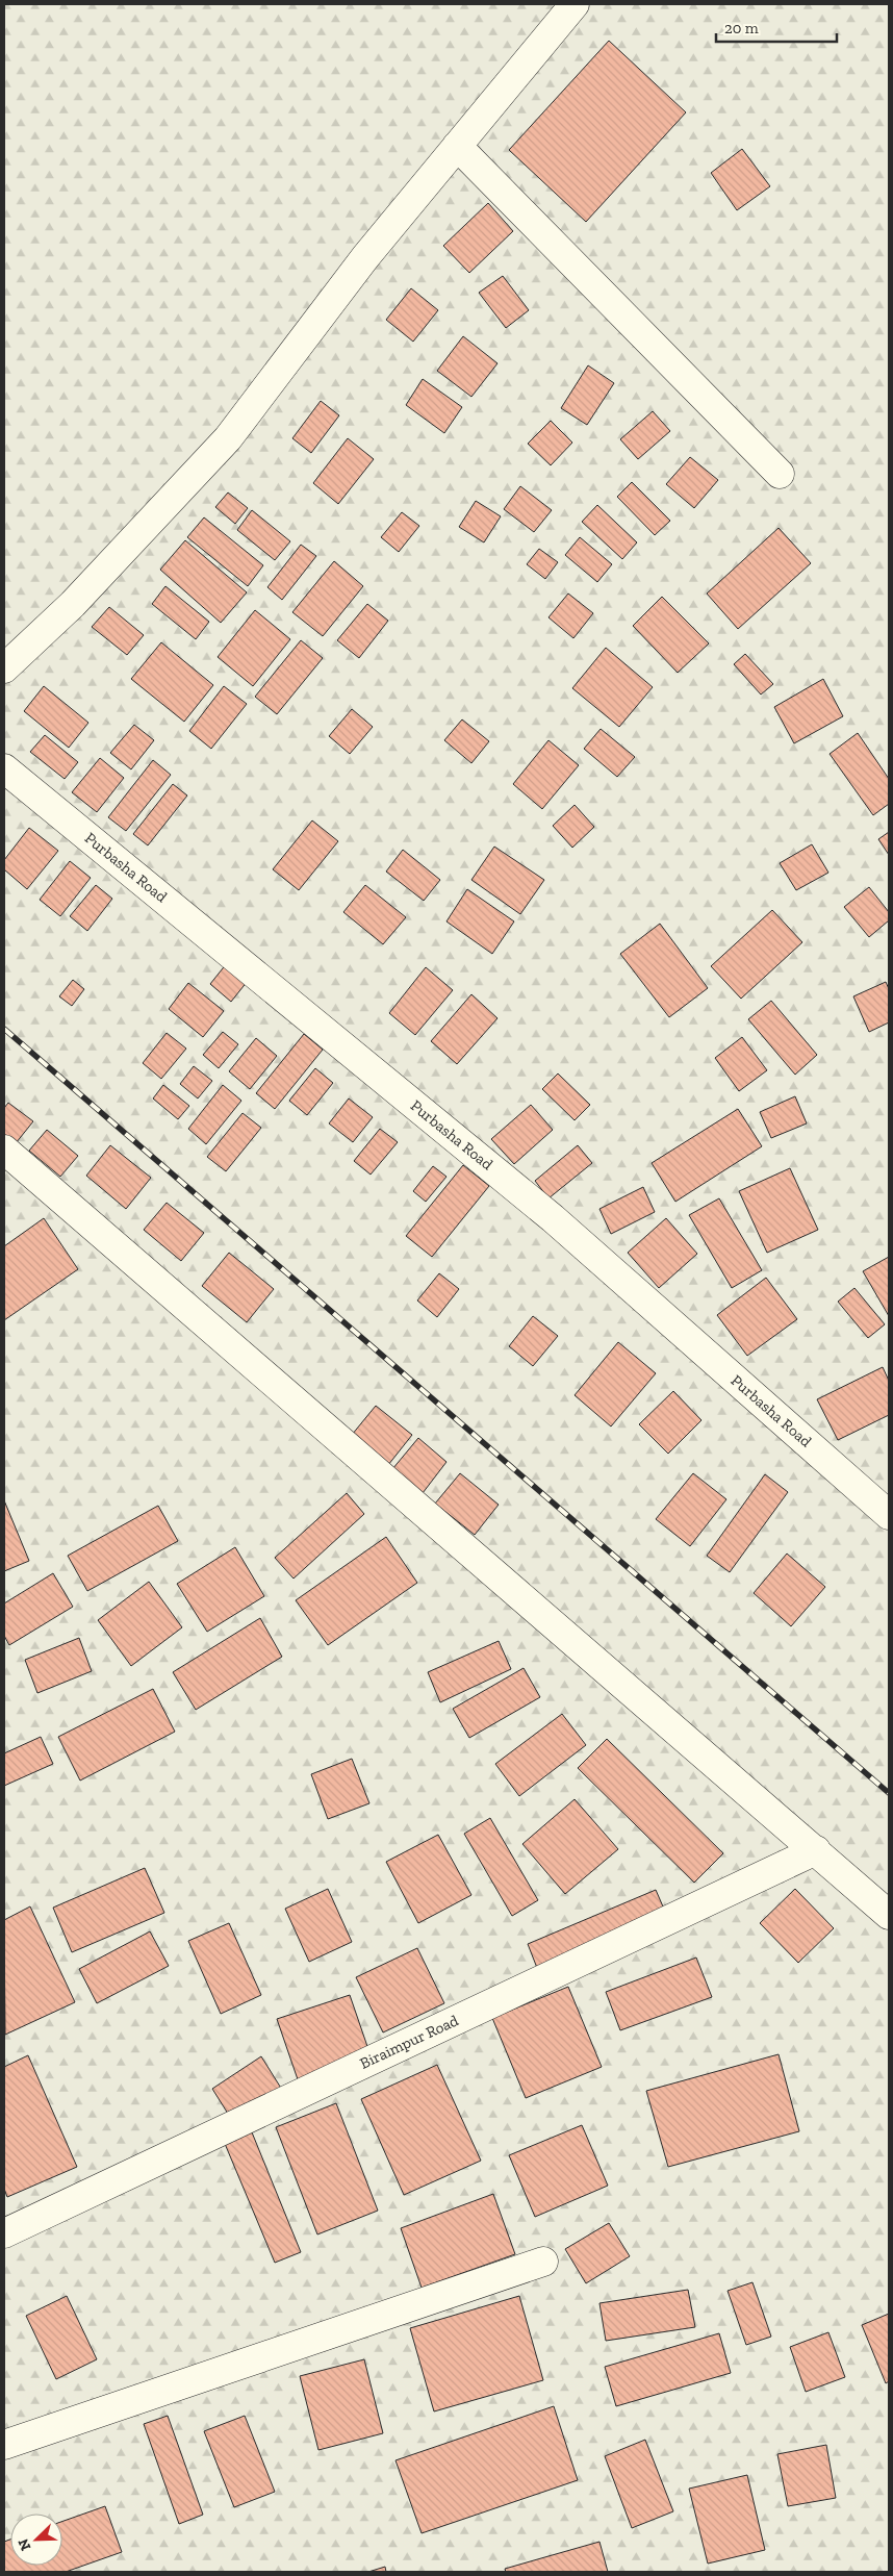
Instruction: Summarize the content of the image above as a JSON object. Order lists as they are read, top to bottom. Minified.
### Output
{"streets":{"street":["Purbasha Road","Biraimpur Road"]},"scale_bar":"20 m","north":"bottom left"}
